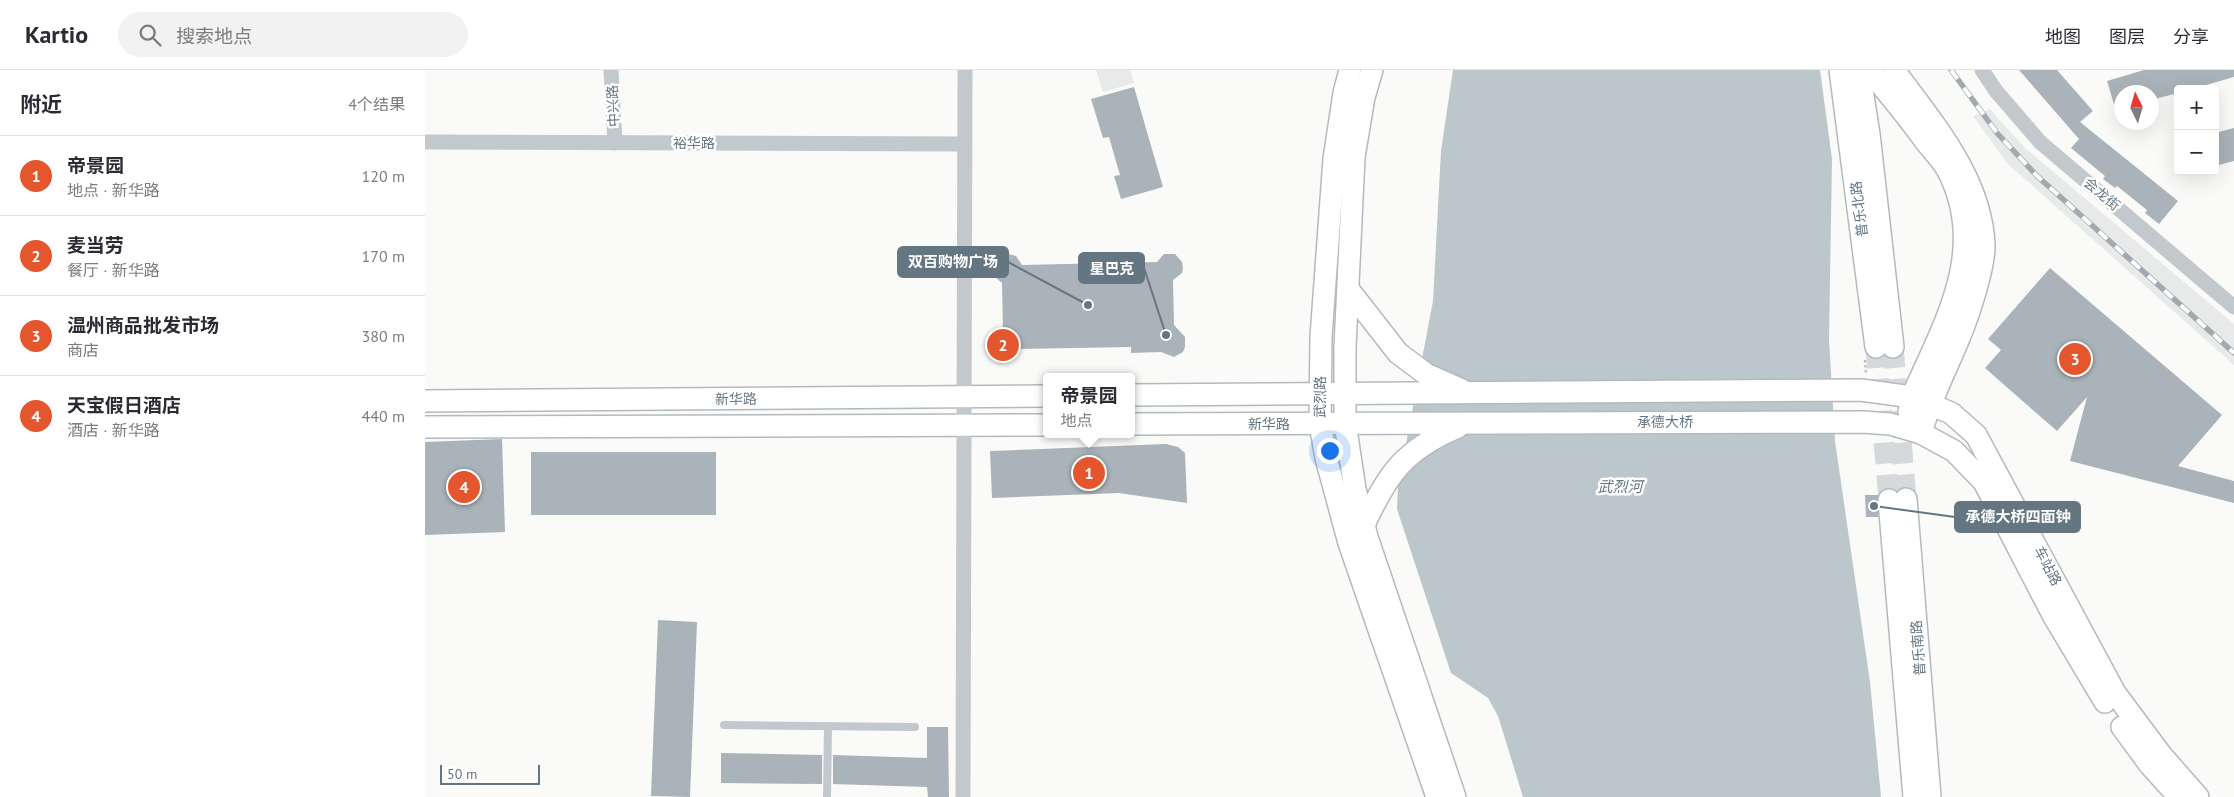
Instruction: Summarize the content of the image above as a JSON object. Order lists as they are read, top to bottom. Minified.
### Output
{"streets":{"main road":["普乐北路","武烈路","新华路","承德大桥","车站路","普乐南路"],"street":["中兴路","裕华路","会龙街"]},"crossings":[["中兴路","裕华路"],["武烈路","新华路"],["新华路","承德大桥"],["承德大桥","车站路"]],"water":["武烈河"],"places":["双百购物广场","星巴克","承德大桥四面钟"],"scale_bar":"50 m","north":"top","page":{"header":"Kartio","search":"搜索地点","nav":["地图","图层","分享"],"heading":["附近","4个结果"],"map_buttons":["+","−"],"list":[{"mark":"1","name":"帝景园","note":"地点 · 新华路","value":"120 m"},{"mark":"2","name":"麦当劳","note":"餐厅 · 新华路","value":"170 m"},{"mark":"3","name":"温州商品批发市场","note":"商店","value":"380 m"},{"mark":"4","name":"天宝假日酒店","note":"酒店 · 新华路","value":"440 m"}],"pins":["2","3","1","4"],"popup":["帝景园","地点"],"scale":"50 m"}}
